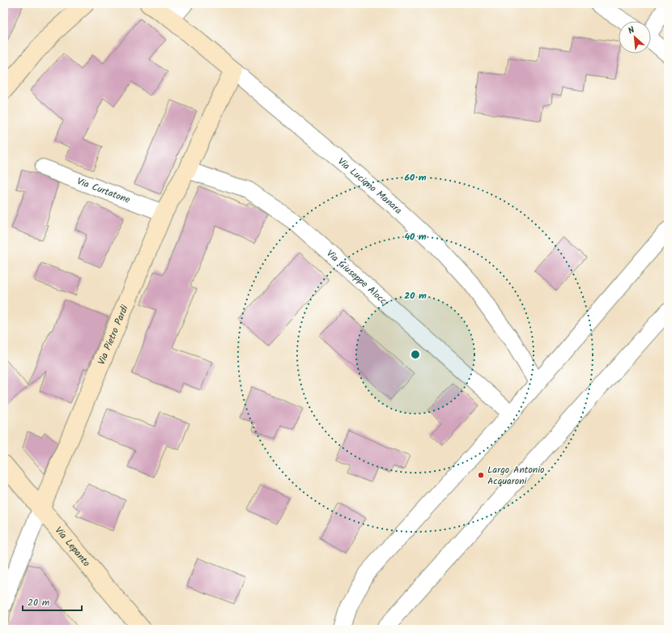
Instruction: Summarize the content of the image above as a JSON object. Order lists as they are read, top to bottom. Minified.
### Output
{"streets":{"street":["Via Luciano Manara","Via Curtatone","Via Giuseppe Alocci","Via Pietro Pardi","Via Lepanto"]},"crossings":[["Via Luciano Manara","Via Pietro Pardi"],["Via Curtatone","Via Pietro Pardi"],["Via Giuseppe Alocci","Via Pietro Pardi"],["Via Pietro Pardi","Via Lepanto"]],"places":["Largo Antonio Acquaroni"],"scale_bar":"20 m","north":"top left","rings":["60 m","40 m","20 m"]}
